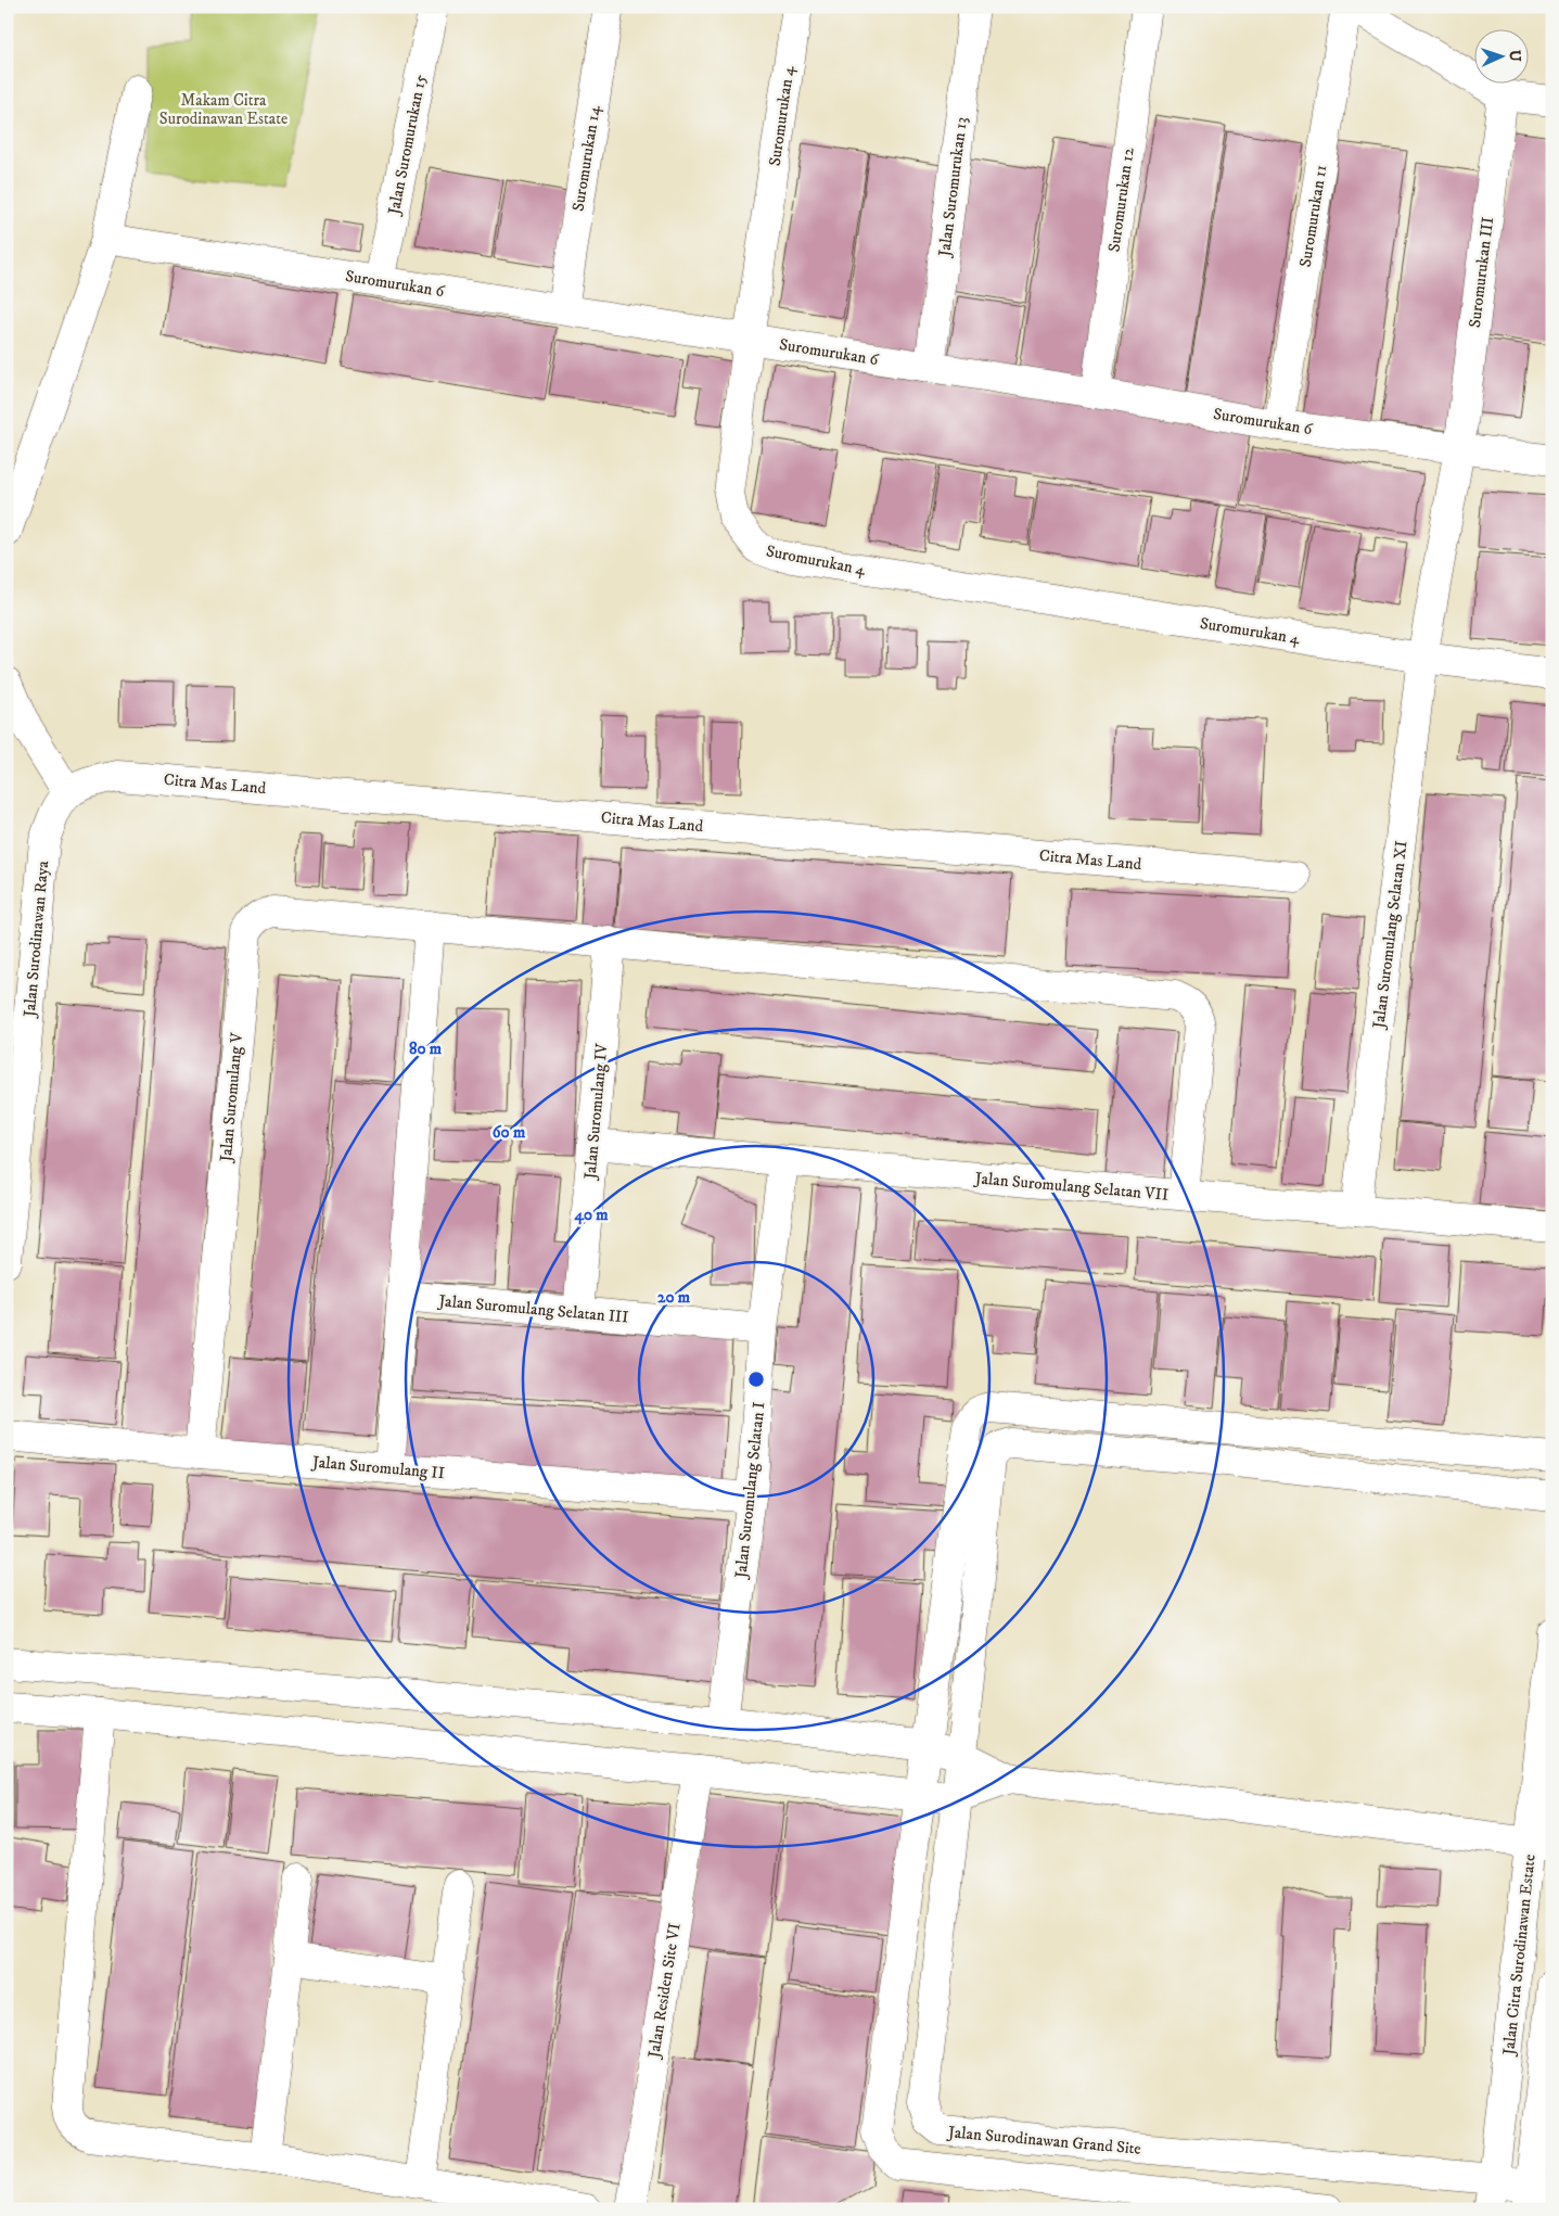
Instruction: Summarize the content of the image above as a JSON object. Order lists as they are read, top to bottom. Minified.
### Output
{"streets":{"street":["Suromurukan 4","Jalan Suromurukan 15","Suromurukan 14","Jalan Suromurukan 13","Suromurukan 12","Suromurukan 11","Suromurukan III","Suromurukan 6","Citra Mas Land","Jalan Suromulang Selatan XI","Jalan Surodinawan Raya","Jalan Suromulang V","Jalan Suromulang IV","Jalan Suromulang Selatan VII","Jalan Suromulang Selatan III","Jalan Suromulang II","Jalan Suromulang Selatan I","Jalan Citra Surodinawan Estate","Jalan Residen Site VI","Jalan Surodinawan Grand Site"]},"crossings":[["Suromurukan 4","Suromurukan III"],["Suromurukan 4","Suromurukan 6"],["Suromurukan 4","Jalan Suromulang Selatan XI"],["Jalan Suromurukan 15","Suromurukan 6"],["Suromurukan 14","Suromurukan 6"],["Jalan Suromurukan 13","Suromurukan 6"],["Suromurukan 12","Suromurukan 6"],["Suromurukan 11","Suromurukan 6"],["Suromurukan III","Suromurukan 6"],["Suromurukan III","Jalan Suromulang Selatan XI"],["Citra Mas Land","Jalan Surodinawan Raya"],["Jalan Suromulang Selatan XI","Jalan Suromulang Selatan VII"],["Jalan Suromulang V","Jalan Suromulang IV"],["Jalan Suromulang V","Jalan Suromulang Selatan VII"],["Jalan Suromulang V","Jalan Suromulang II"],["Jalan Suromulang IV","Jalan Suromulang Selatan VII"],["Jalan Suromulang IV","Jalan Suromulang Selatan III"],["Jalan Suromulang Selatan VII","Jalan Suromulang Selatan I"],["Jalan Suromulang Selatan III","Jalan Suromulang Selatan I"],["Jalan Suromulang II","Jalan Suromulang Selatan I"],["Jalan Citra Surodinawan Estate","Jalan Surodinawan Grand Site"]],"parks":["Makam Citra Surodinawan Estate"],"north":"right","rings":["80 m","60 m","40 m","20 m"]}
